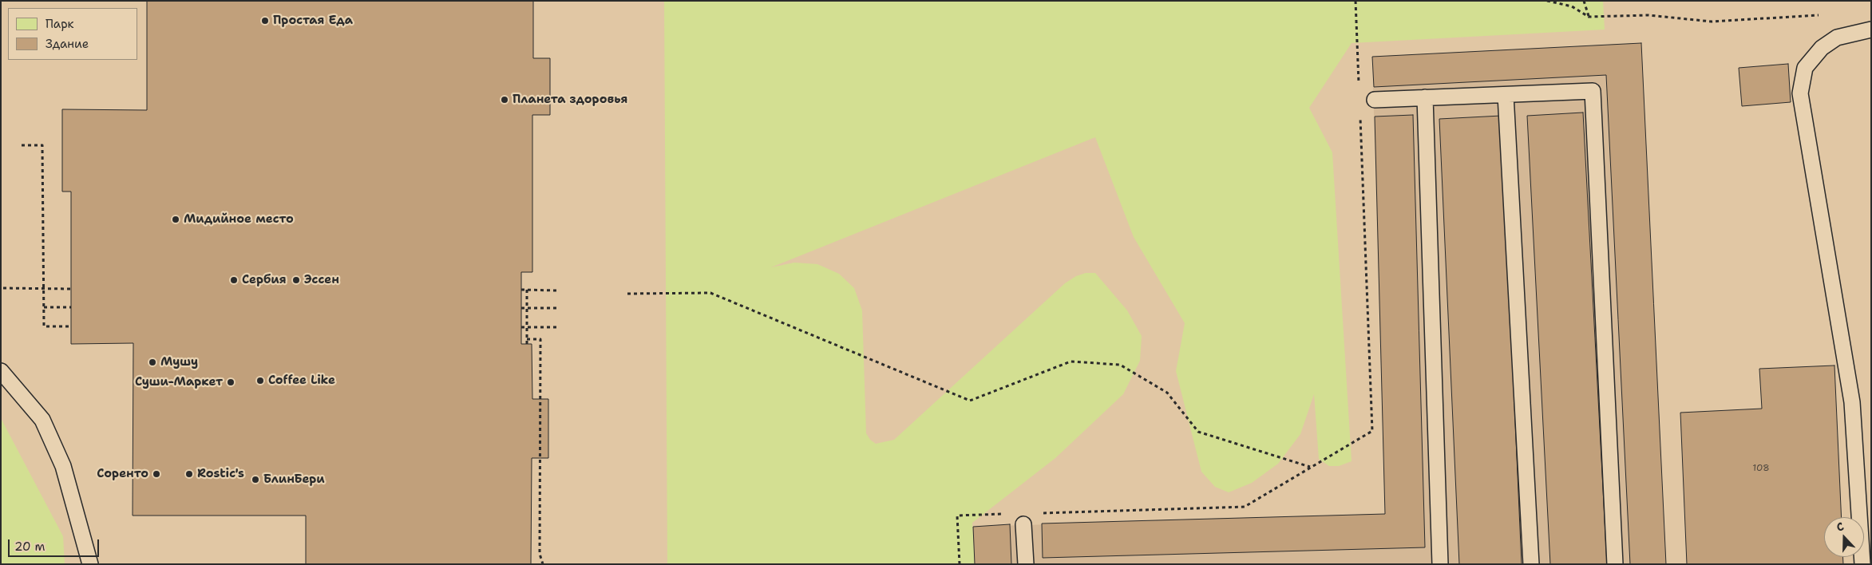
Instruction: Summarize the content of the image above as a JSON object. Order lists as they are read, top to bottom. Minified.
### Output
{"places":["Простая Еда","Планета здоровья","Мидийное место","Сербия","Эссен","Мушу","Coffee Like","Суши-Маркет","Соренто","Rostic's","БлинБери"],"house_numbers":["108"],"legend":["Парк","Здание"],"scale_bar":"20 m","north":"top"}
